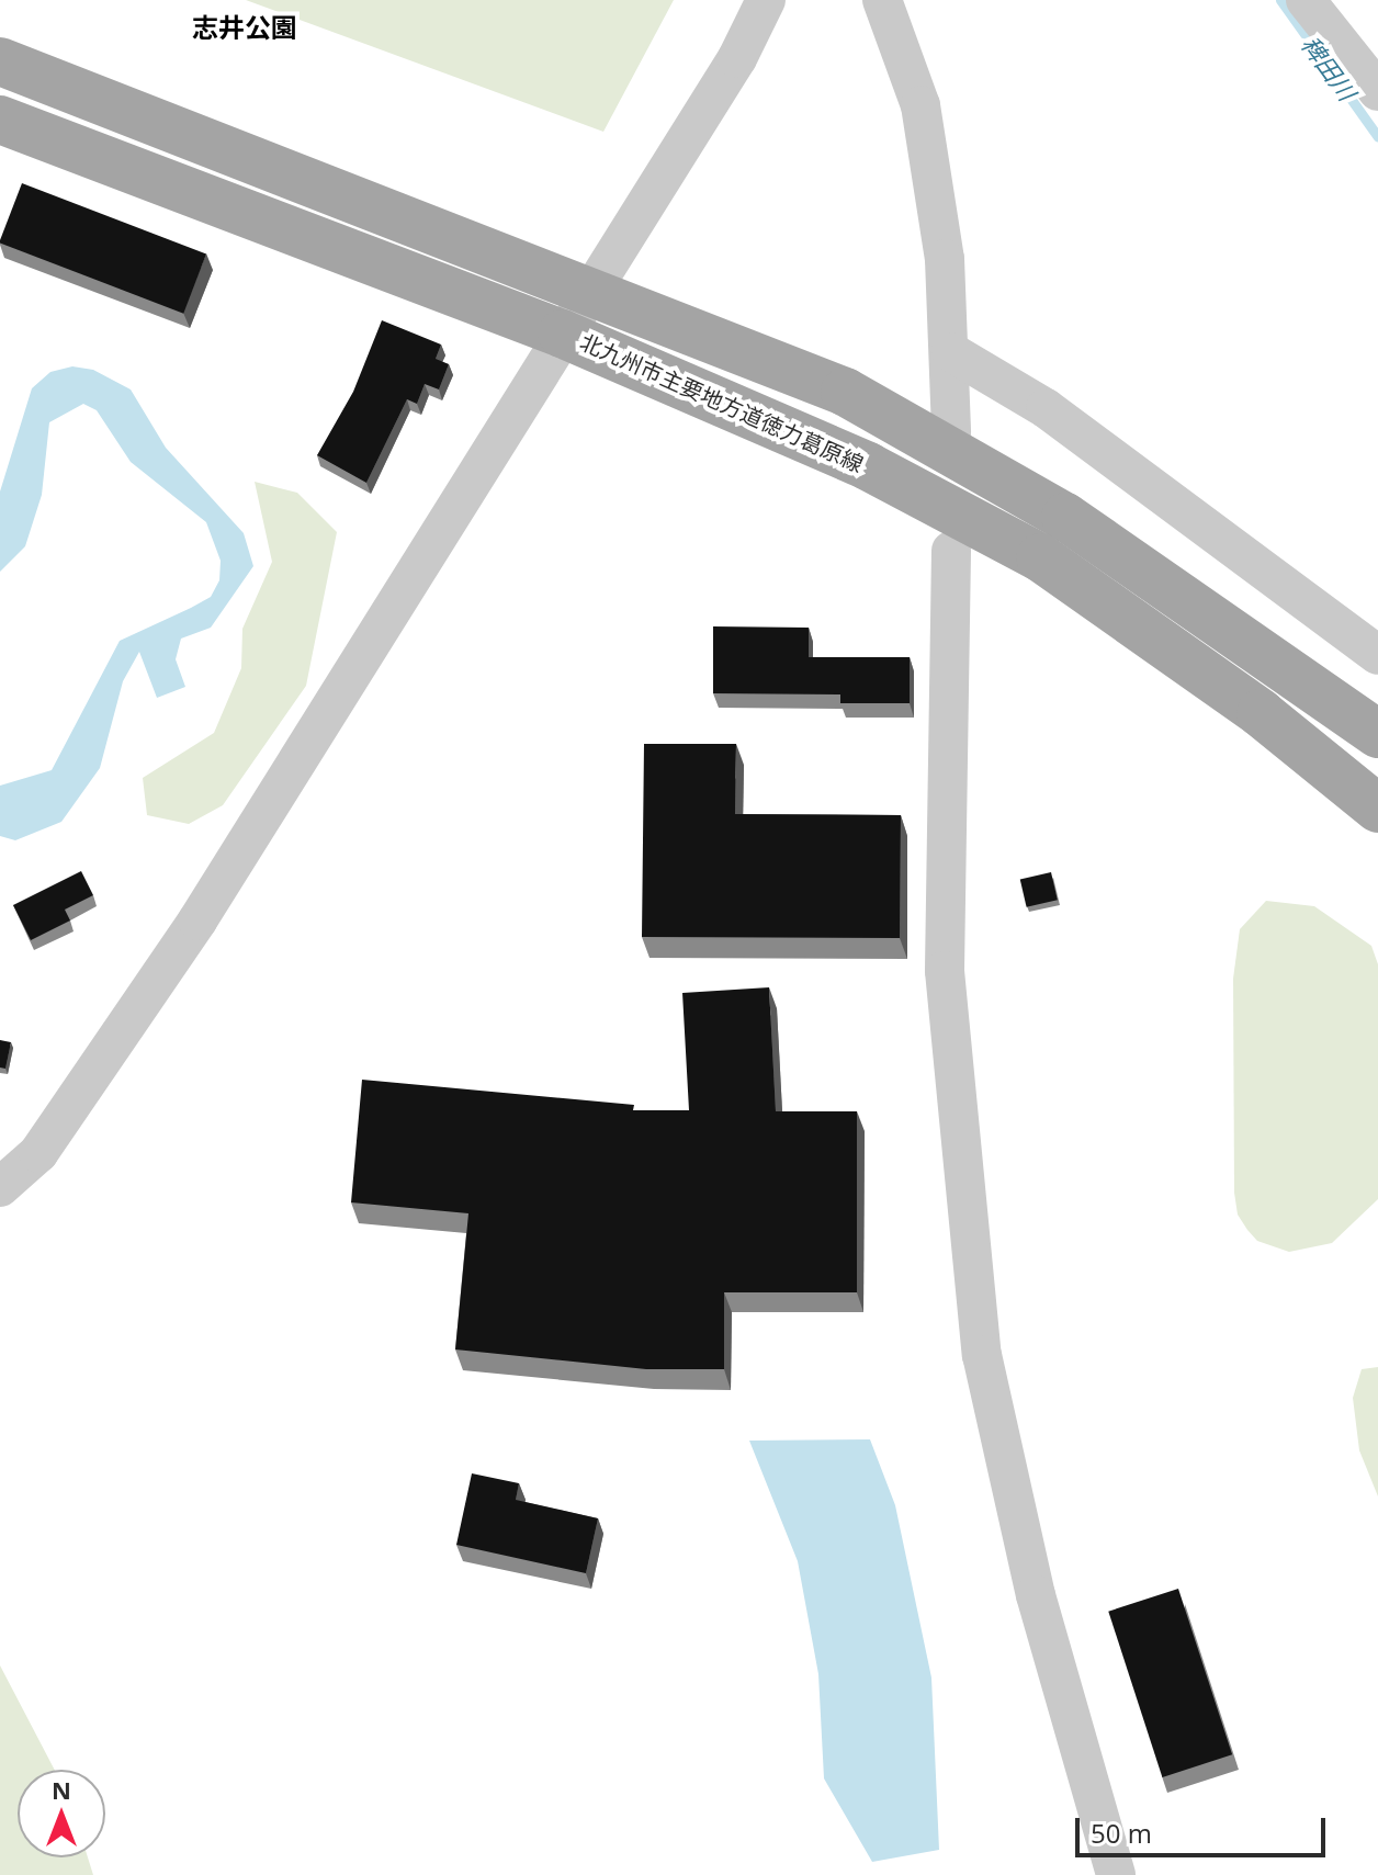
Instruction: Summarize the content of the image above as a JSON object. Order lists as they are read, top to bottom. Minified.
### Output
{"streets":{"main road":["北九州市主要地方道徳力葛原線"]},"districts":["志井公園"],"water":["稗田川"],"scale_bar":"50 m","north":"top"}
